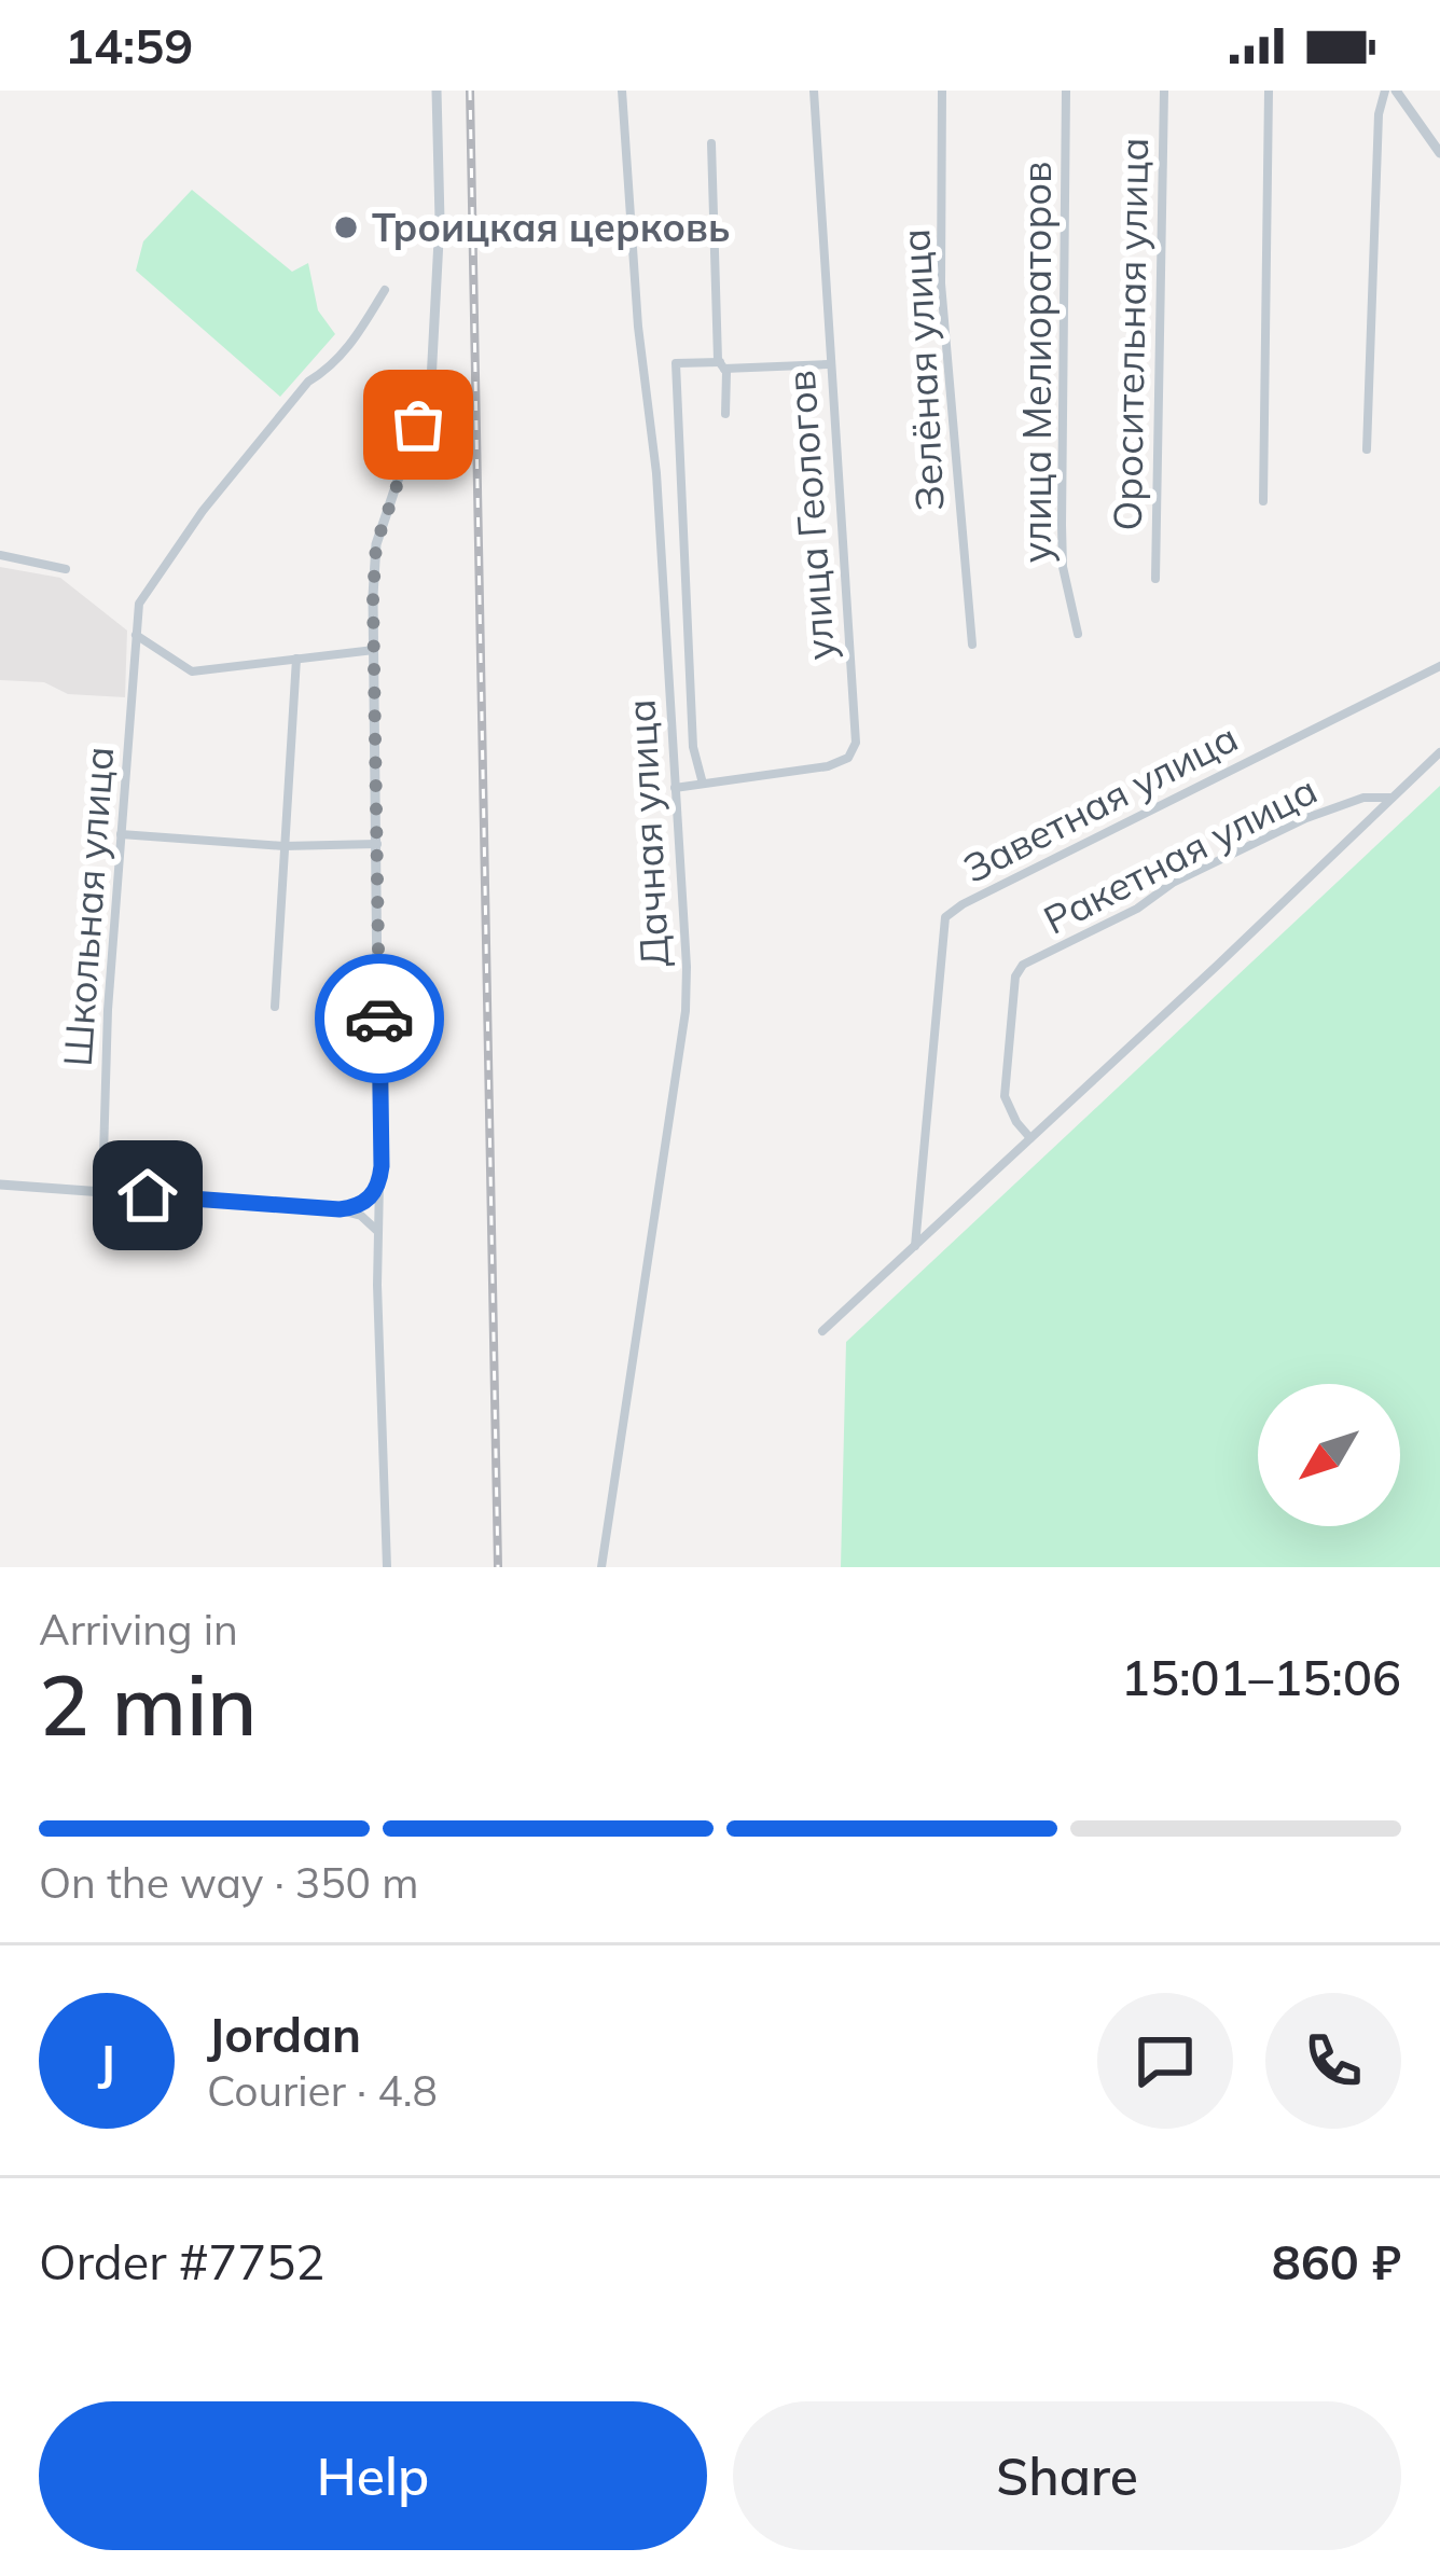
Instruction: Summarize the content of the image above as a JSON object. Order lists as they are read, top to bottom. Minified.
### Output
{"streets":{"street":["Оросительная улица","улица Мелиораторов","Зелёная улица","улица Геологов","Заветная улица","Дачная улица","Ракетная улица","Школьная улица"]},"crossings":[["улица Геологов","Дачная улица"],["Заветная улица","Ракетная улица"]],"places":["Троицкая церковь"],"north":"bottom left","page":{"status":"14:59","heading":["2 min","Arriving in","15:01–15:06"],"panel":["Jordan","Courier · 4.8","Order #7752","860 ₽"],"bar":"On the way · 350 m","round":"J","buttons":["Help","Share"]}}
